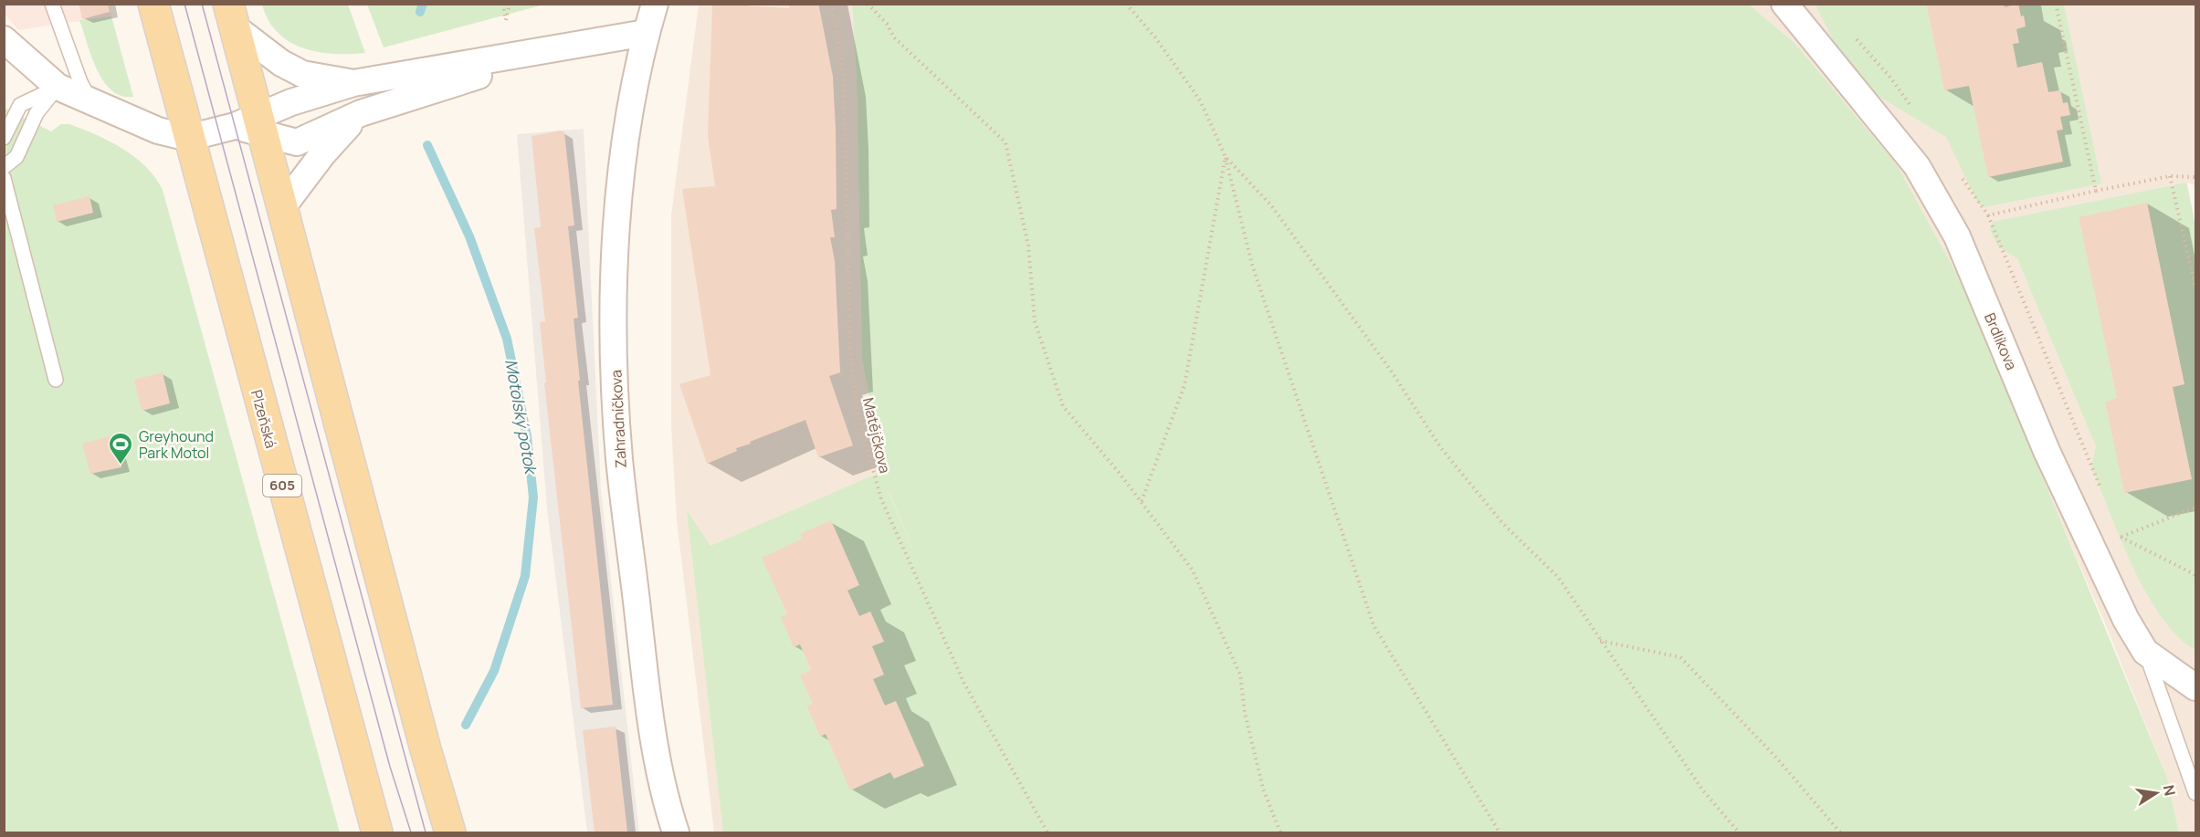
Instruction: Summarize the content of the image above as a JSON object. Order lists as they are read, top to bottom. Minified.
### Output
{"streets":{"main road":["Plzeňská","605"],"street":["Brdlíkova","Zahradníčkova"],"path":["Matějčkova"]},"water":["Motolský potok"],"places":{"sports":["Greyhound Park Motol"]},"north":"right"}
